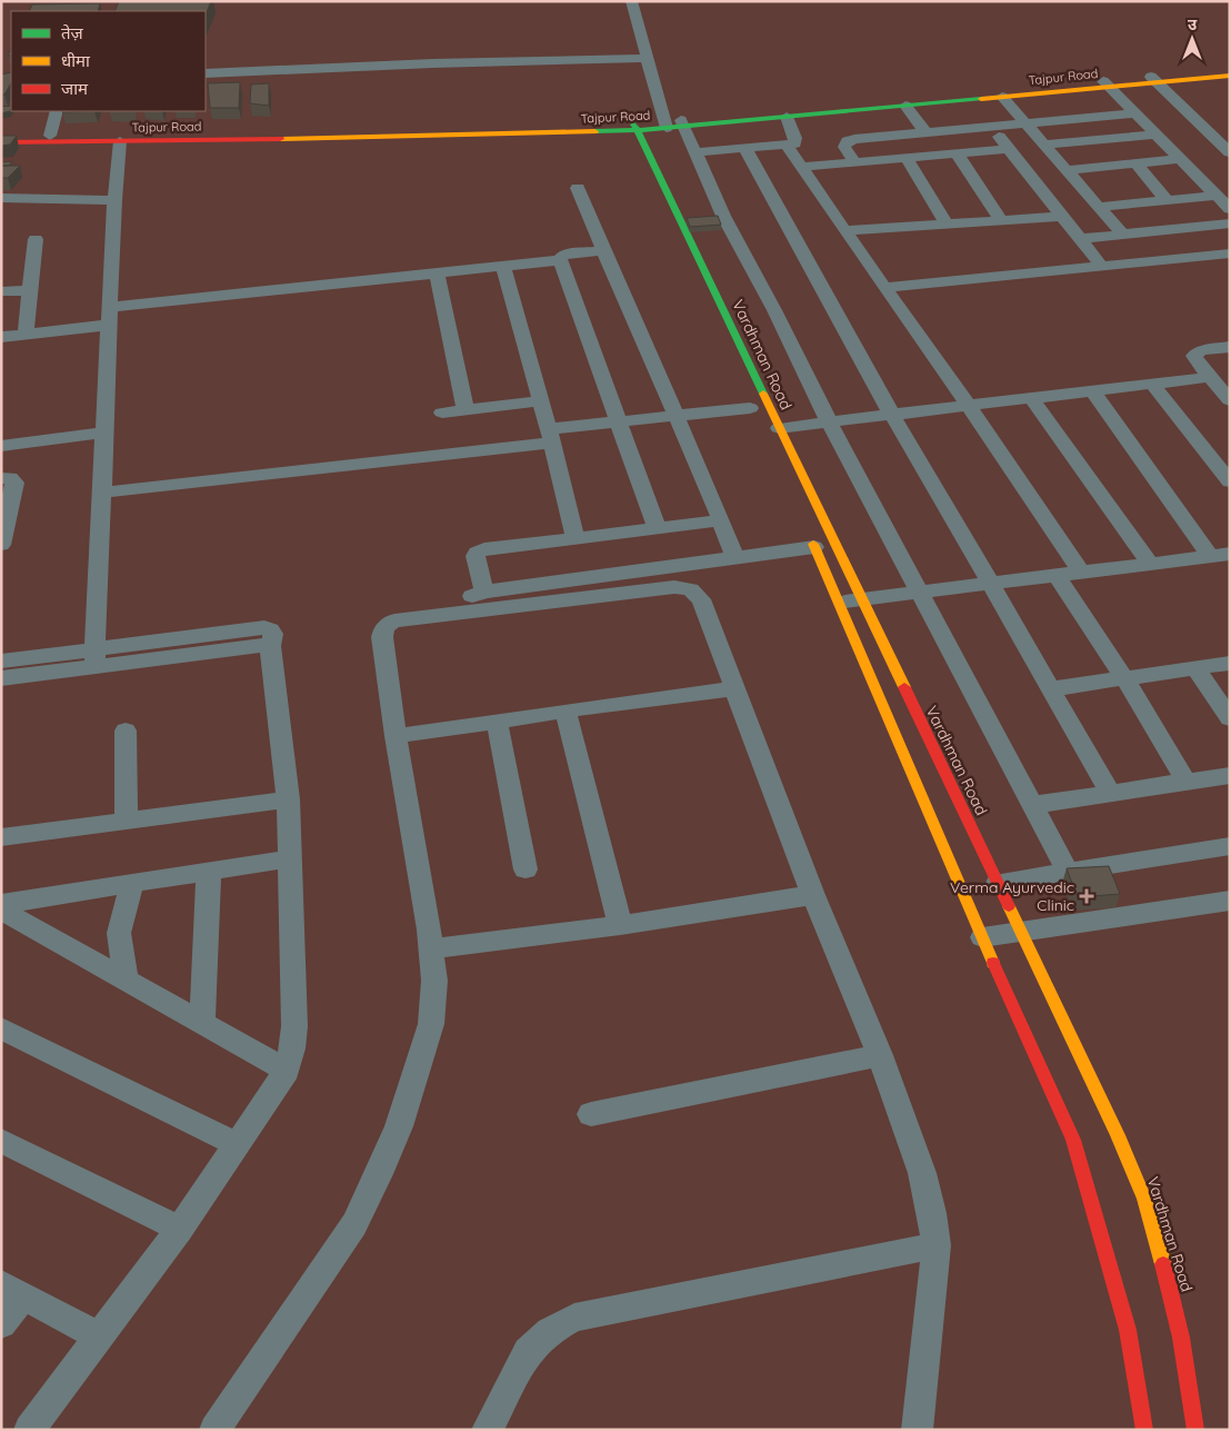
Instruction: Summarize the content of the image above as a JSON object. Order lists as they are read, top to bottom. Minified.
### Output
{"streets":{"main road":["Tajpur Road","Vardhman Road"]},"crossings":[["Tajpur Road","Vardhman Road"]],"places":{"health":["Verma Ayurvedic Clinic"]},"legend":["तेज़","धीमा","जाम"],"north":"top"}
